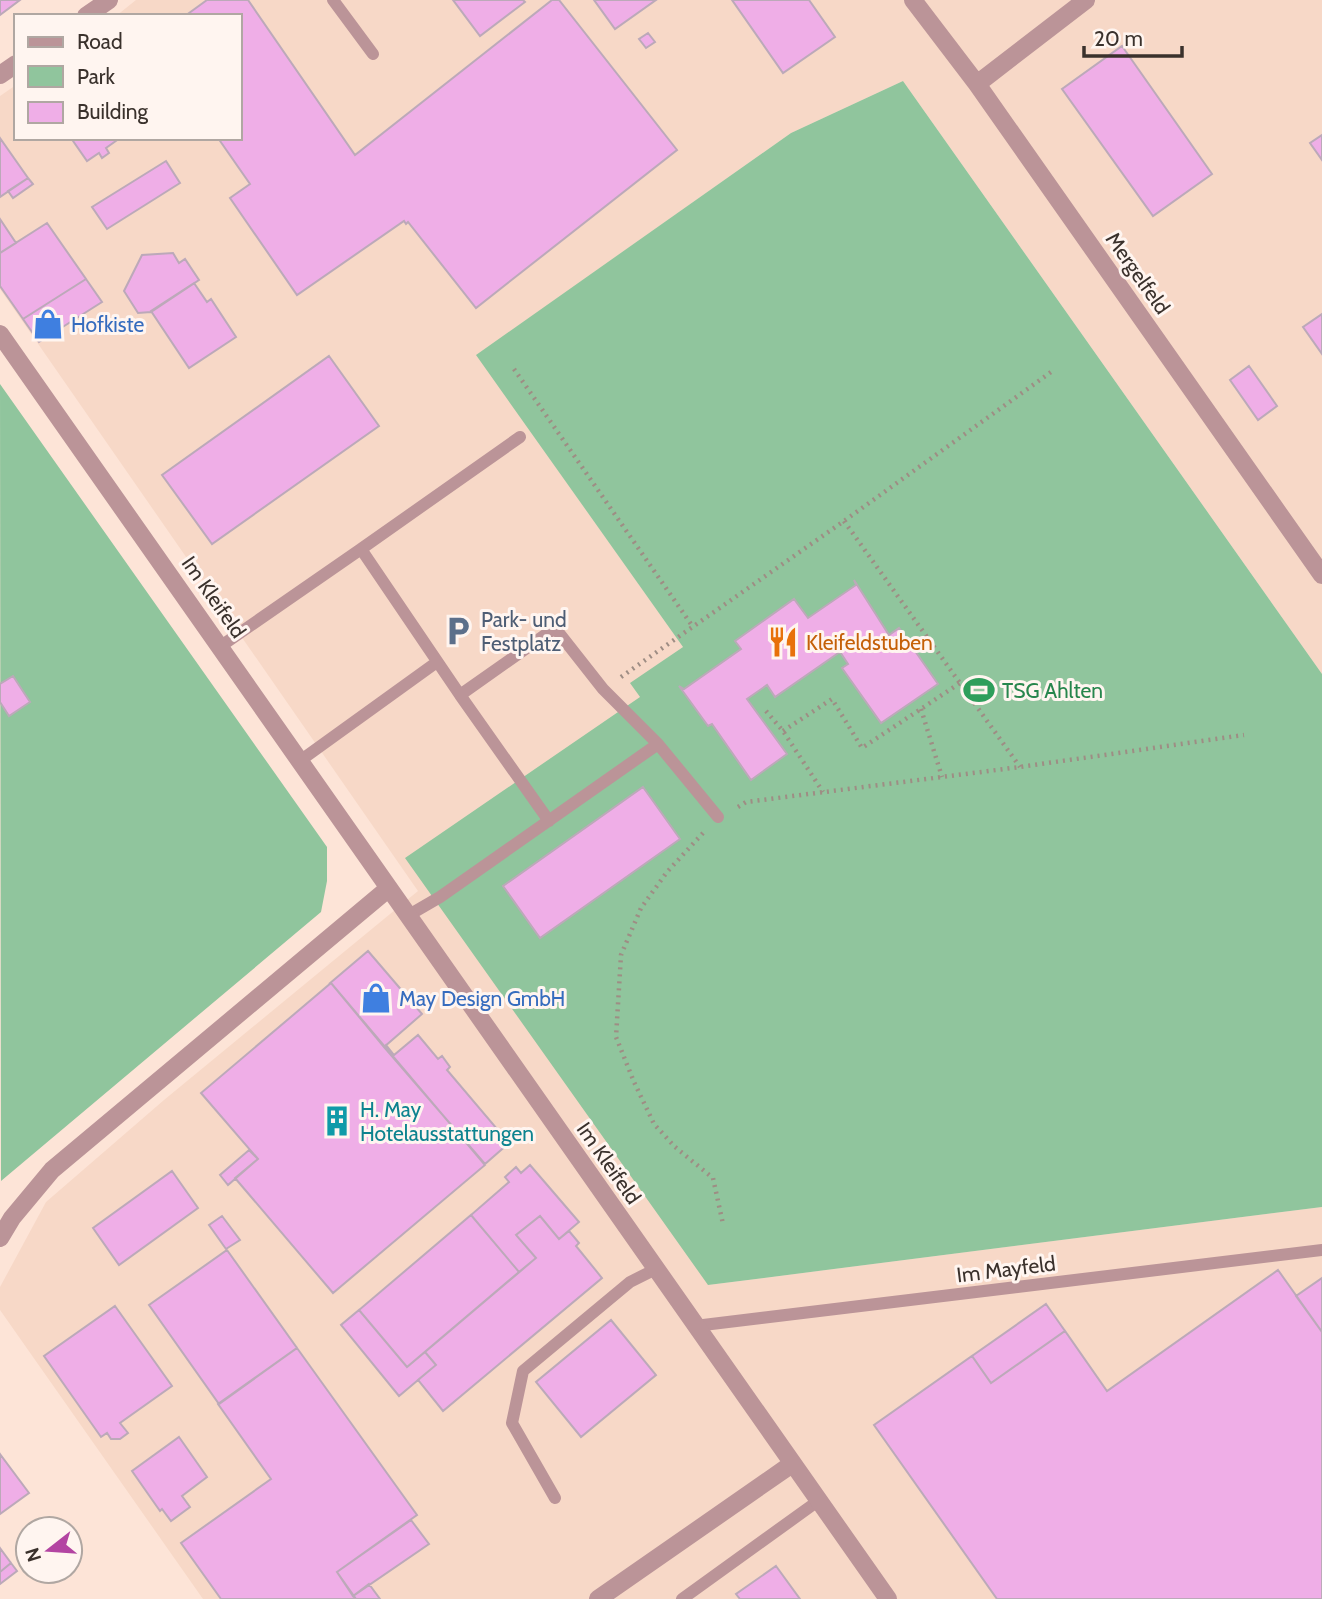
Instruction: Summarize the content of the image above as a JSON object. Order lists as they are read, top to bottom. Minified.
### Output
{"streets":{"street":["Mergelfeld","Im Kleifeld"],"lane":["Im Mayfeld"]},"crossings":[["Im Kleifeld","Im Mayfeld"]],"places":{"shop":["Hofkiste","May Design GmbH"],"parking":["Park- und Festplatz"],"restaurant":["Kleifeldstuben"],"sports":["TSG Ahlten"],"building":["H. May Hotelausstattungen"]},"legend":["Road","Park","Building"],"scale_bar":"20 m","north":"left"}
